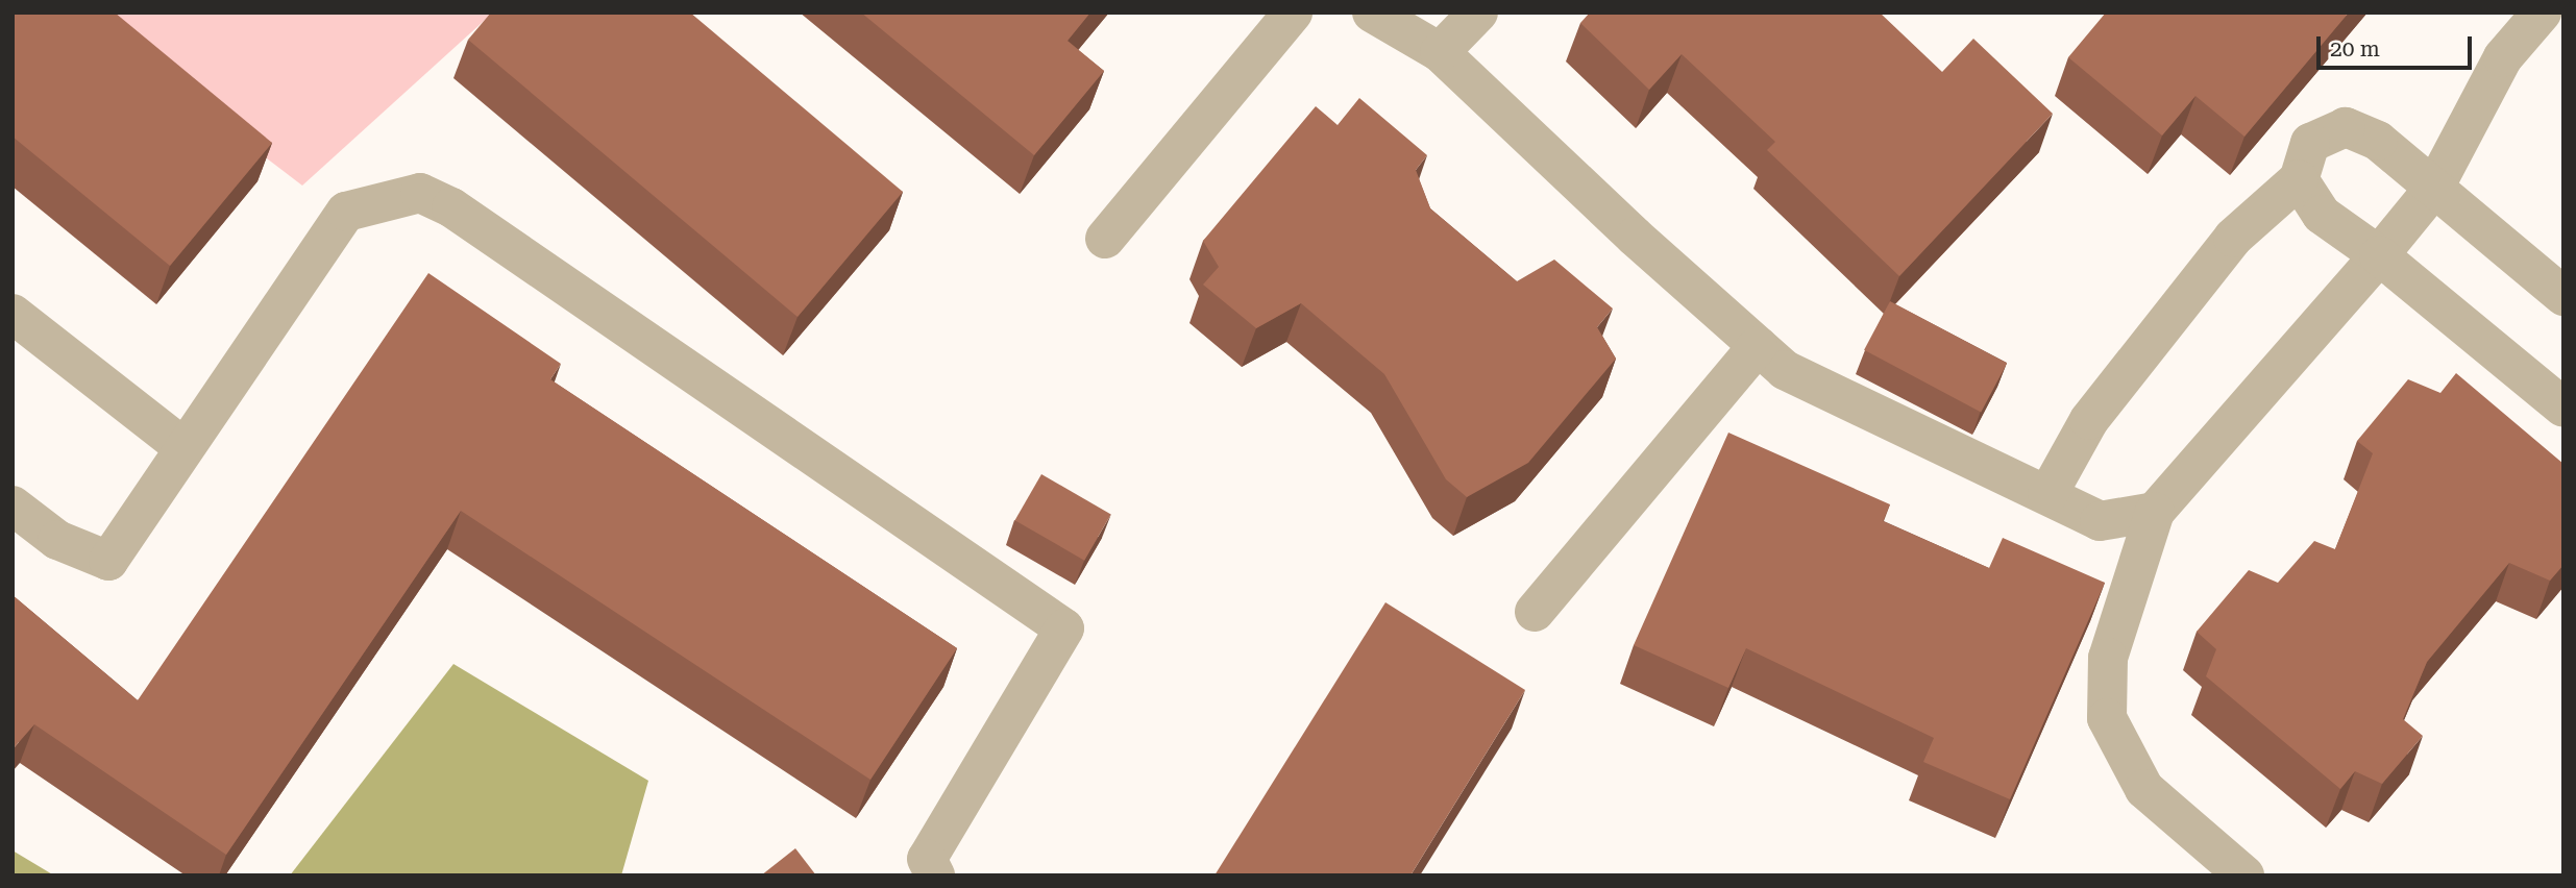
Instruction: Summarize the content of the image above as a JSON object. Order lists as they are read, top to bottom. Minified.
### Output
{"scale_bar":"20 m"}
